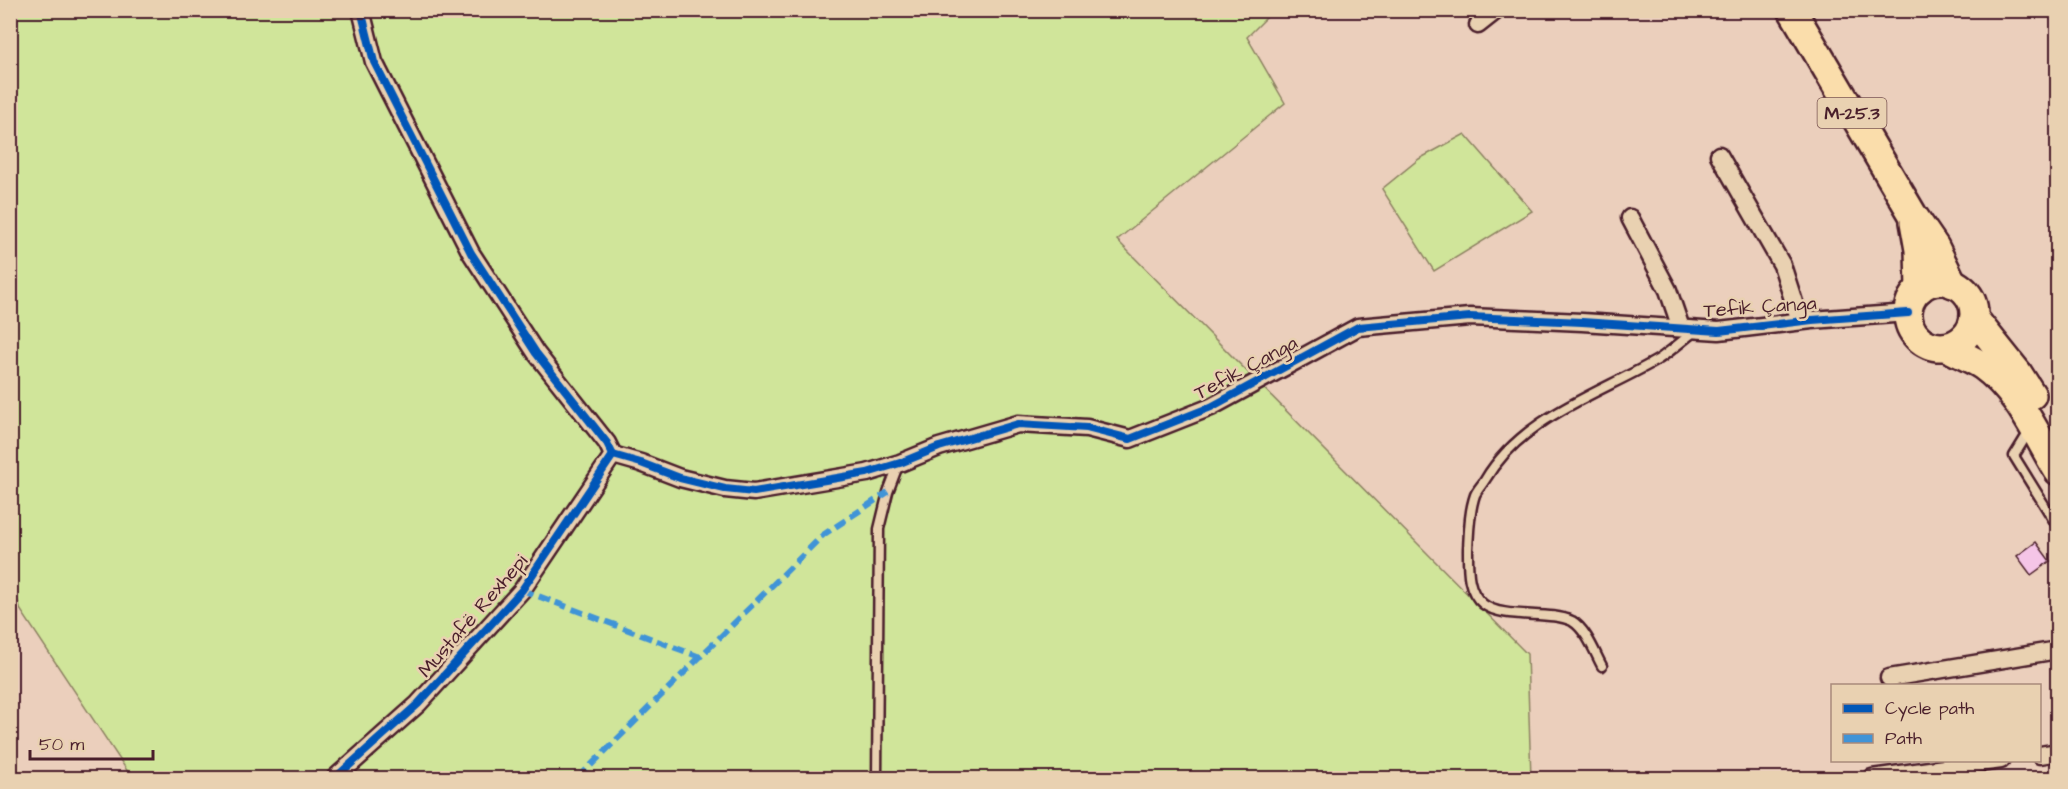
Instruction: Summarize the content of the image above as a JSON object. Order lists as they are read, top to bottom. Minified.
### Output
{"streets":{"main road":["M-25.3"],"street":["Tefik Çanga","Mustafë Rexhepi"]},"crossings":[["M-25.3","Tefik Çanga"],["Tefik Çanga","Mustafë Rexhepi"]],"legend":["Cycle path","Path"],"scale_bar":"50 m"}
